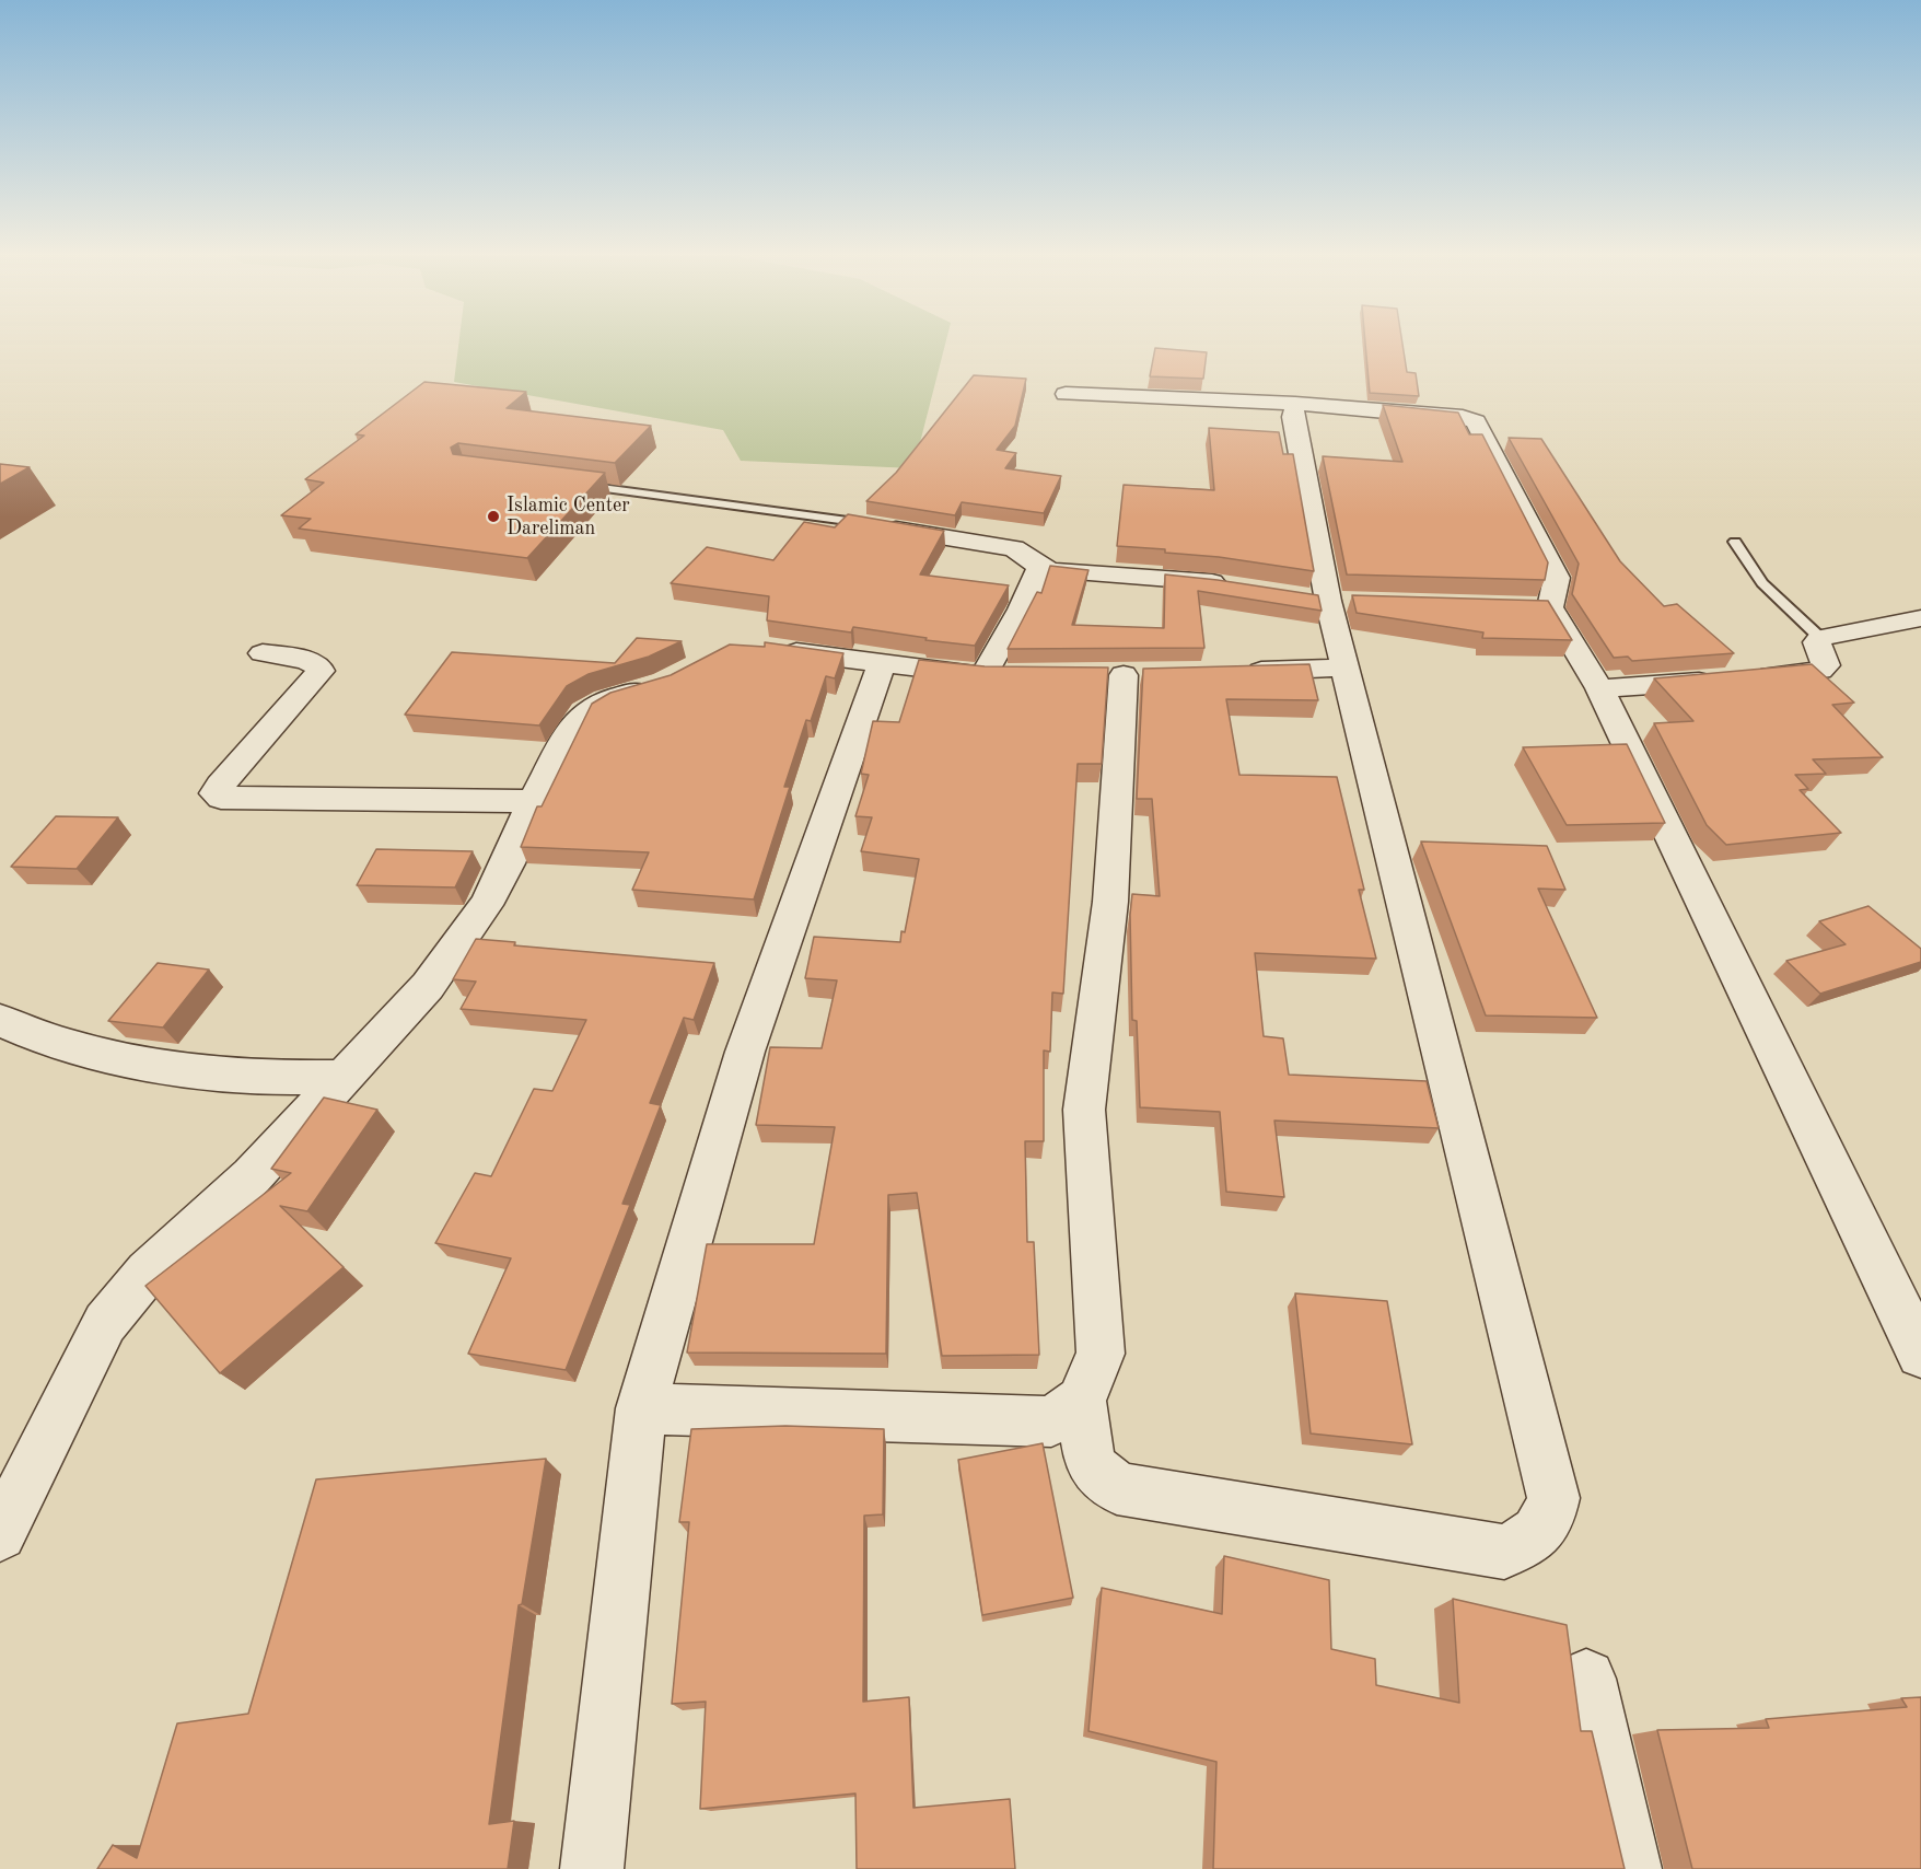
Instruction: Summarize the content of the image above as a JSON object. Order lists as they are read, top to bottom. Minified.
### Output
{"places":["Islamic Center Dareliman"]}
